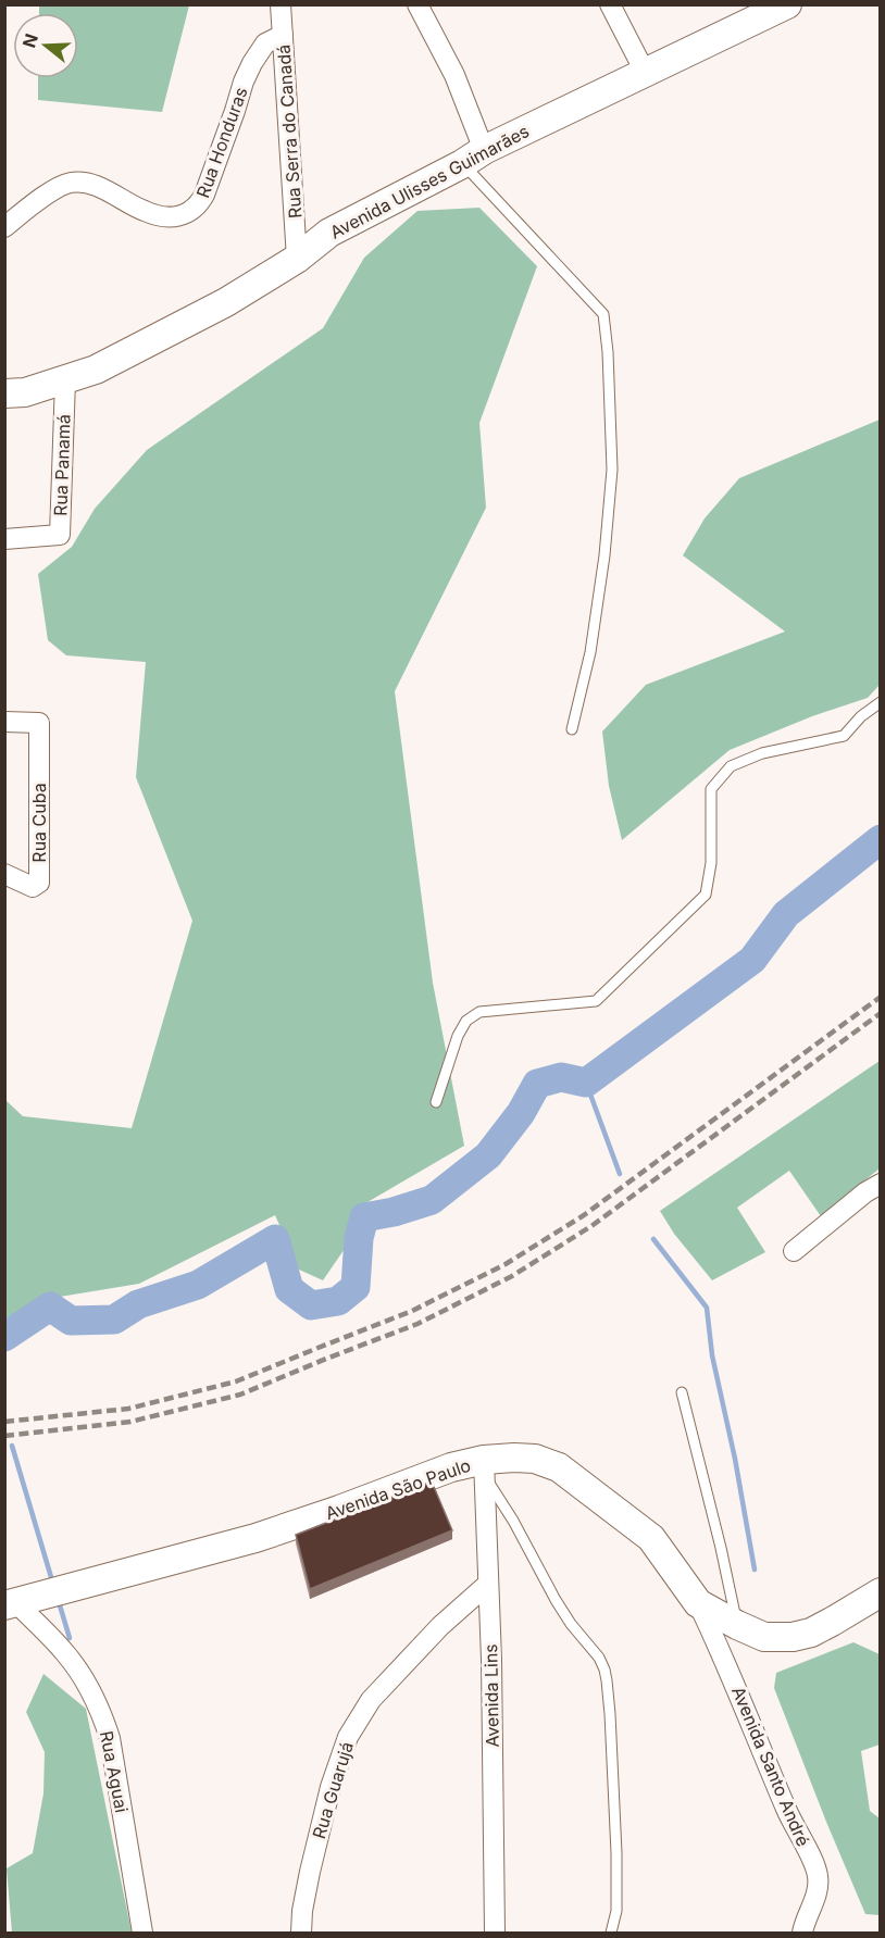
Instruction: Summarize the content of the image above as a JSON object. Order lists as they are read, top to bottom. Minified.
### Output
{"streets":{"main road":["Avenida Ulisses Guimarães","Avenida São Paulo"],"street":["Rua Serra do Canadá","Rua Honduras","Rua Panamá","Rua Cuba","Avenida Lins","Avenida Santo André","Rua Aguai","Rua Guarujá"]},"crossings":[["Rua Serra do Canadá","Rua Honduras"],["Rua Serra do Canadá","Avenida Ulisses Guimarães"],["Avenida Ulisses Guimarães","Rua Panamá"],["Avenida São Paulo","Avenida Lins"],["Avenida São Paulo","Avenida Santo André"],["Avenida São Paulo","Rua Aguai"],["Avenida Lins","Rua Guarujá"]],"north":"left"}
